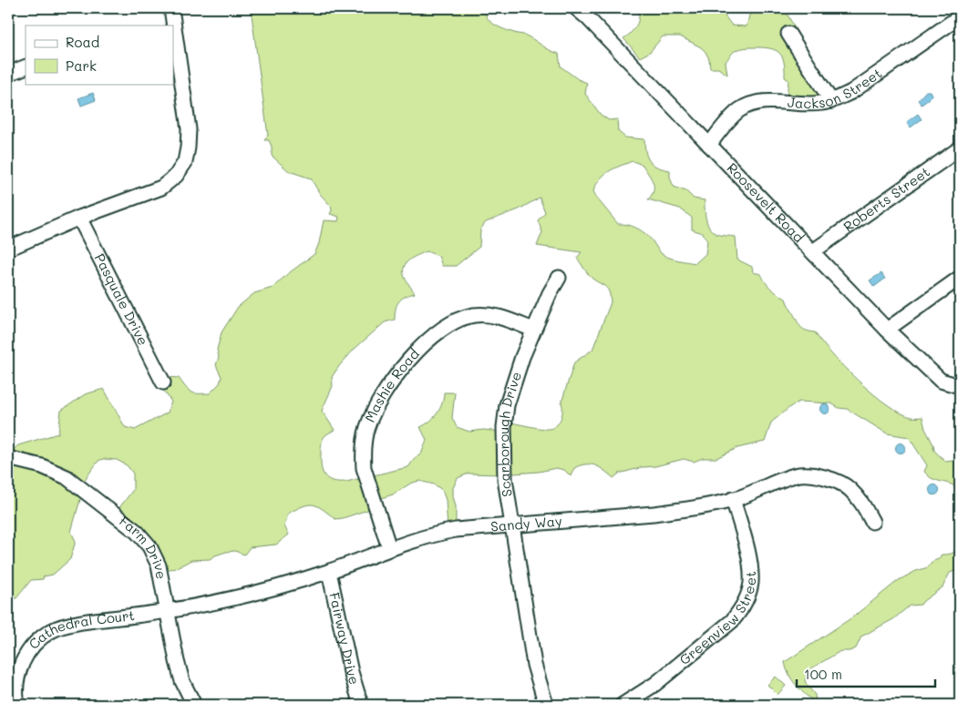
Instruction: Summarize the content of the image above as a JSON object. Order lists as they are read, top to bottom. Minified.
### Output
{"streets":{"street":["Jackson Street","Roberts Street","Roosevelt Road","Pasquale Drive","Mashie Road","Scarborough Drive","Sandy Way","Farm Drive","Greenview Street","Cathedral Court","Fairway Drive"]},"crossings":[["Jackson Street","Roosevelt Road"],["Roberts Street","Roosevelt Road"],["Mashie Road","Scarborough Drive"],["Mashie Road","Sandy Way"],["Scarborough Drive","Sandy Way"],["Sandy Way","Farm Drive"],["Sandy Way","Greenview Street"],["Sandy Way","Cathedral Court"],["Sandy Way","Fairway Drive"],["Farm Drive","Cathedral Court"]],"legend":["Road","Park"],"scale_bar":"100 m"}
